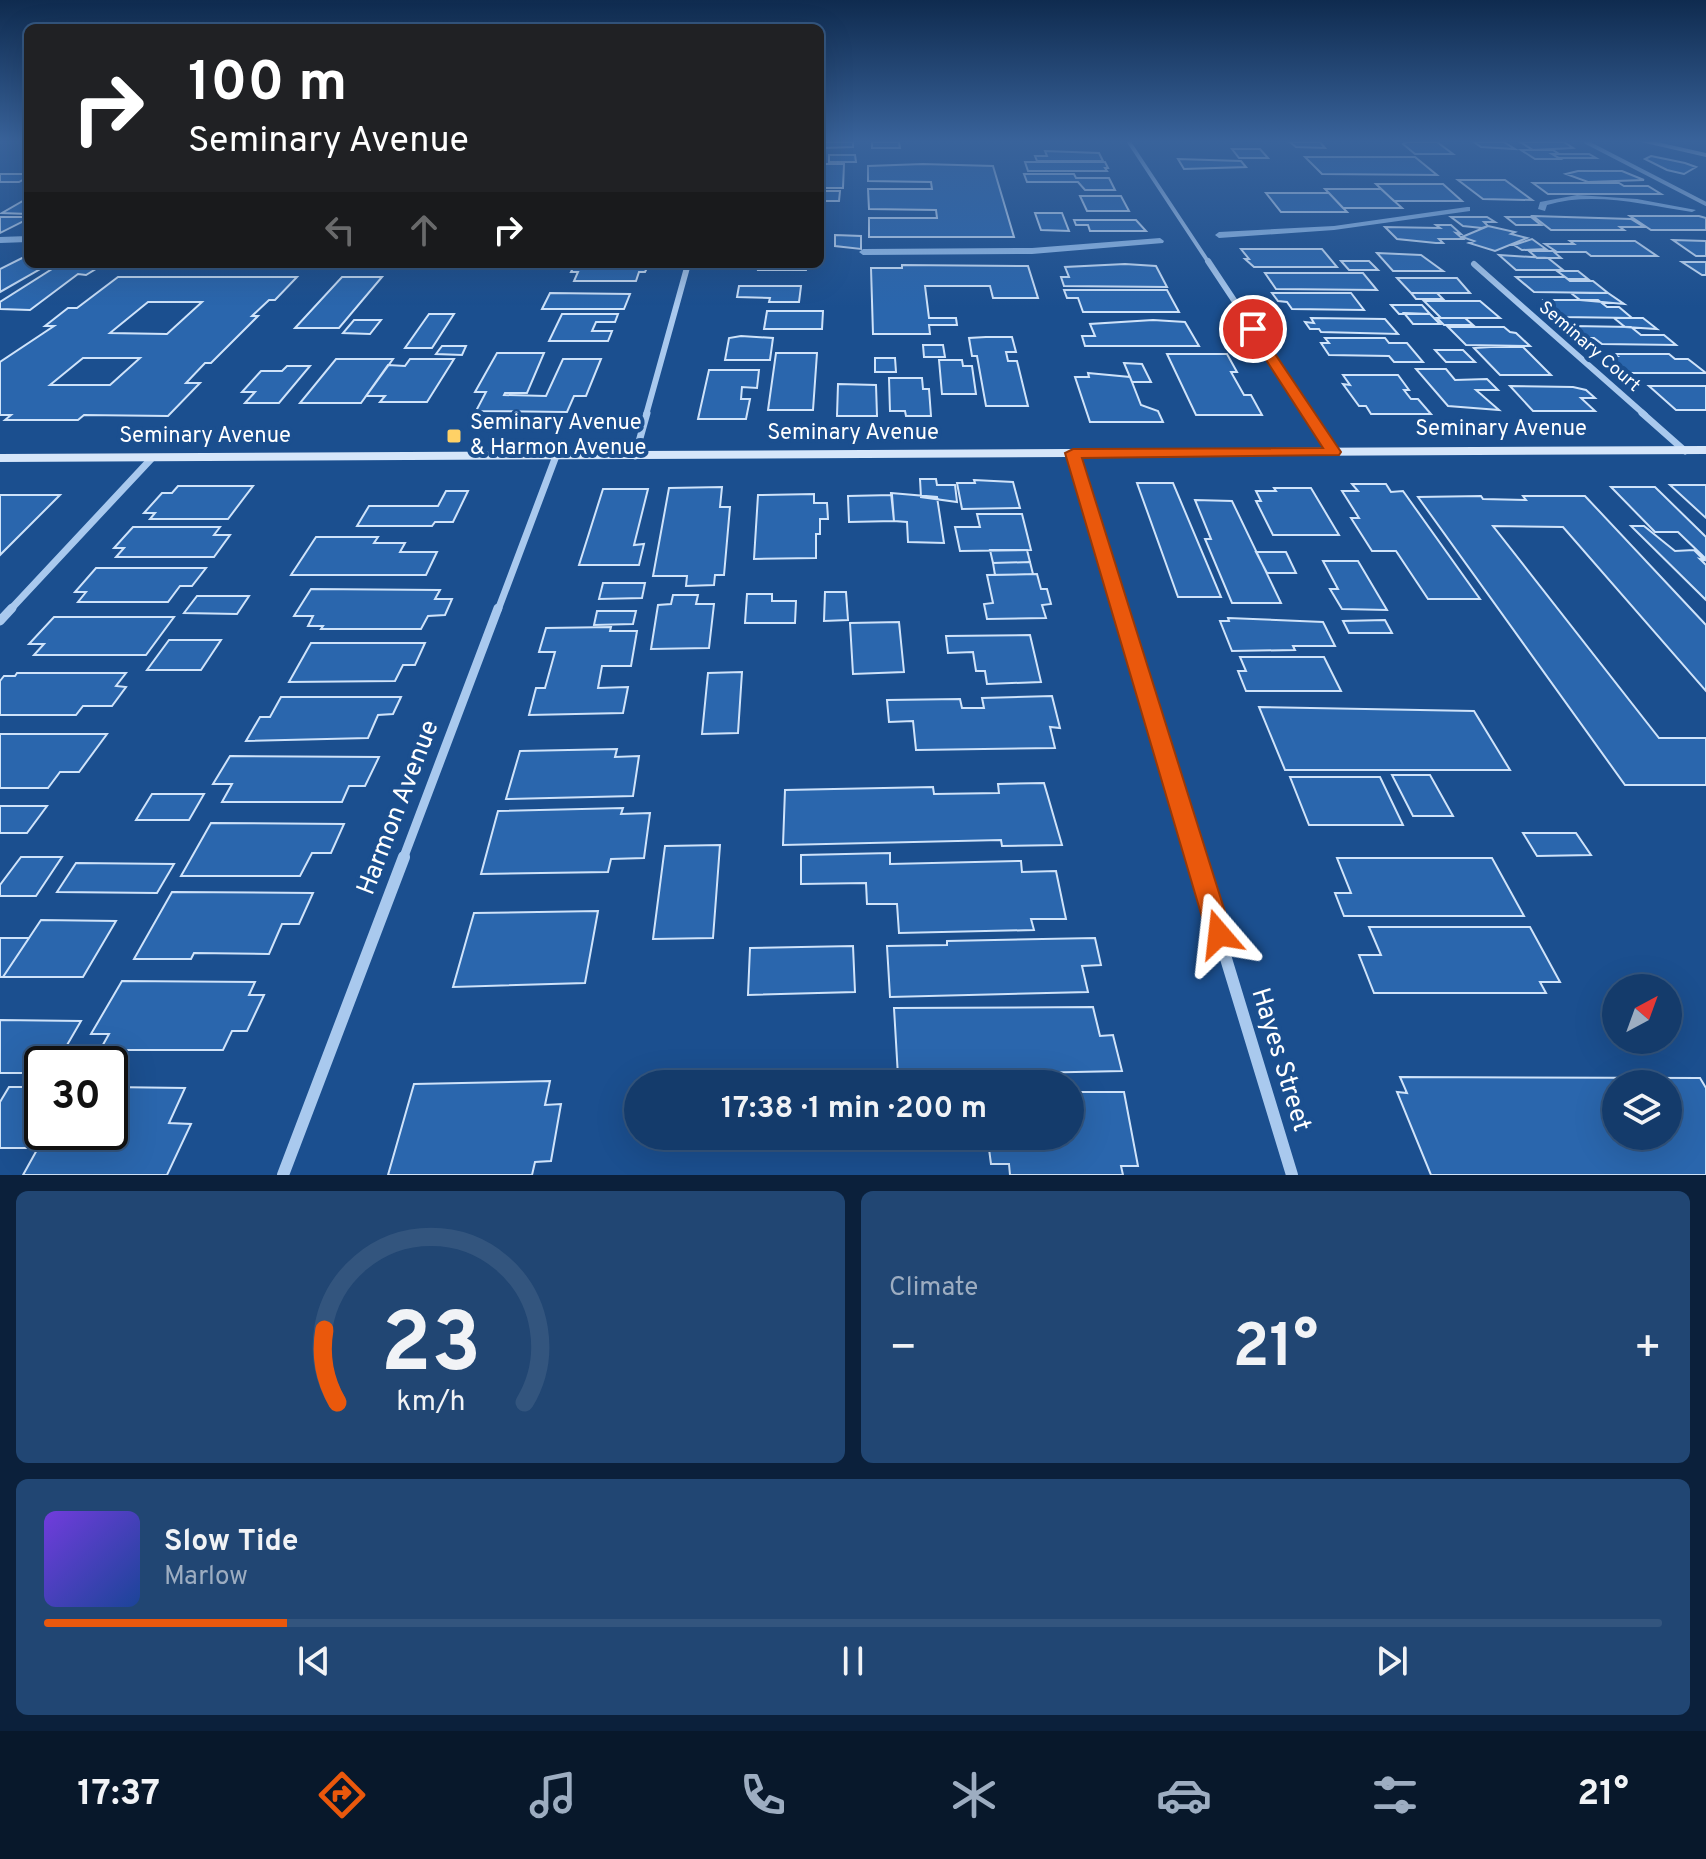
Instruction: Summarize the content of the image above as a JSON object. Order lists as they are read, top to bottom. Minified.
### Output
{"streets":{"street":["Seminary Court","Seminary Avenue","Harmon Avenue","Hayes Street"]},"crossings":[["Seminary Court","Seminary Avenue"],["Seminary Avenue","Harmon Avenue"],["Seminary Avenue","Hayes Street"]],"places":{"transit":["Seminary Avenue & Harmon Avenue"]},"north":"top right","page":{"turn":["100 m","Seminary Avenue"],"limit":"30","trip":"17:38 · 1 min · 200 m","tile":"Climate","heat":["−","21°","+"],"song":["Slow Tide","Marlow"],"tabs":["17:37","21°"],"gauge":["23","km/h"]}}
